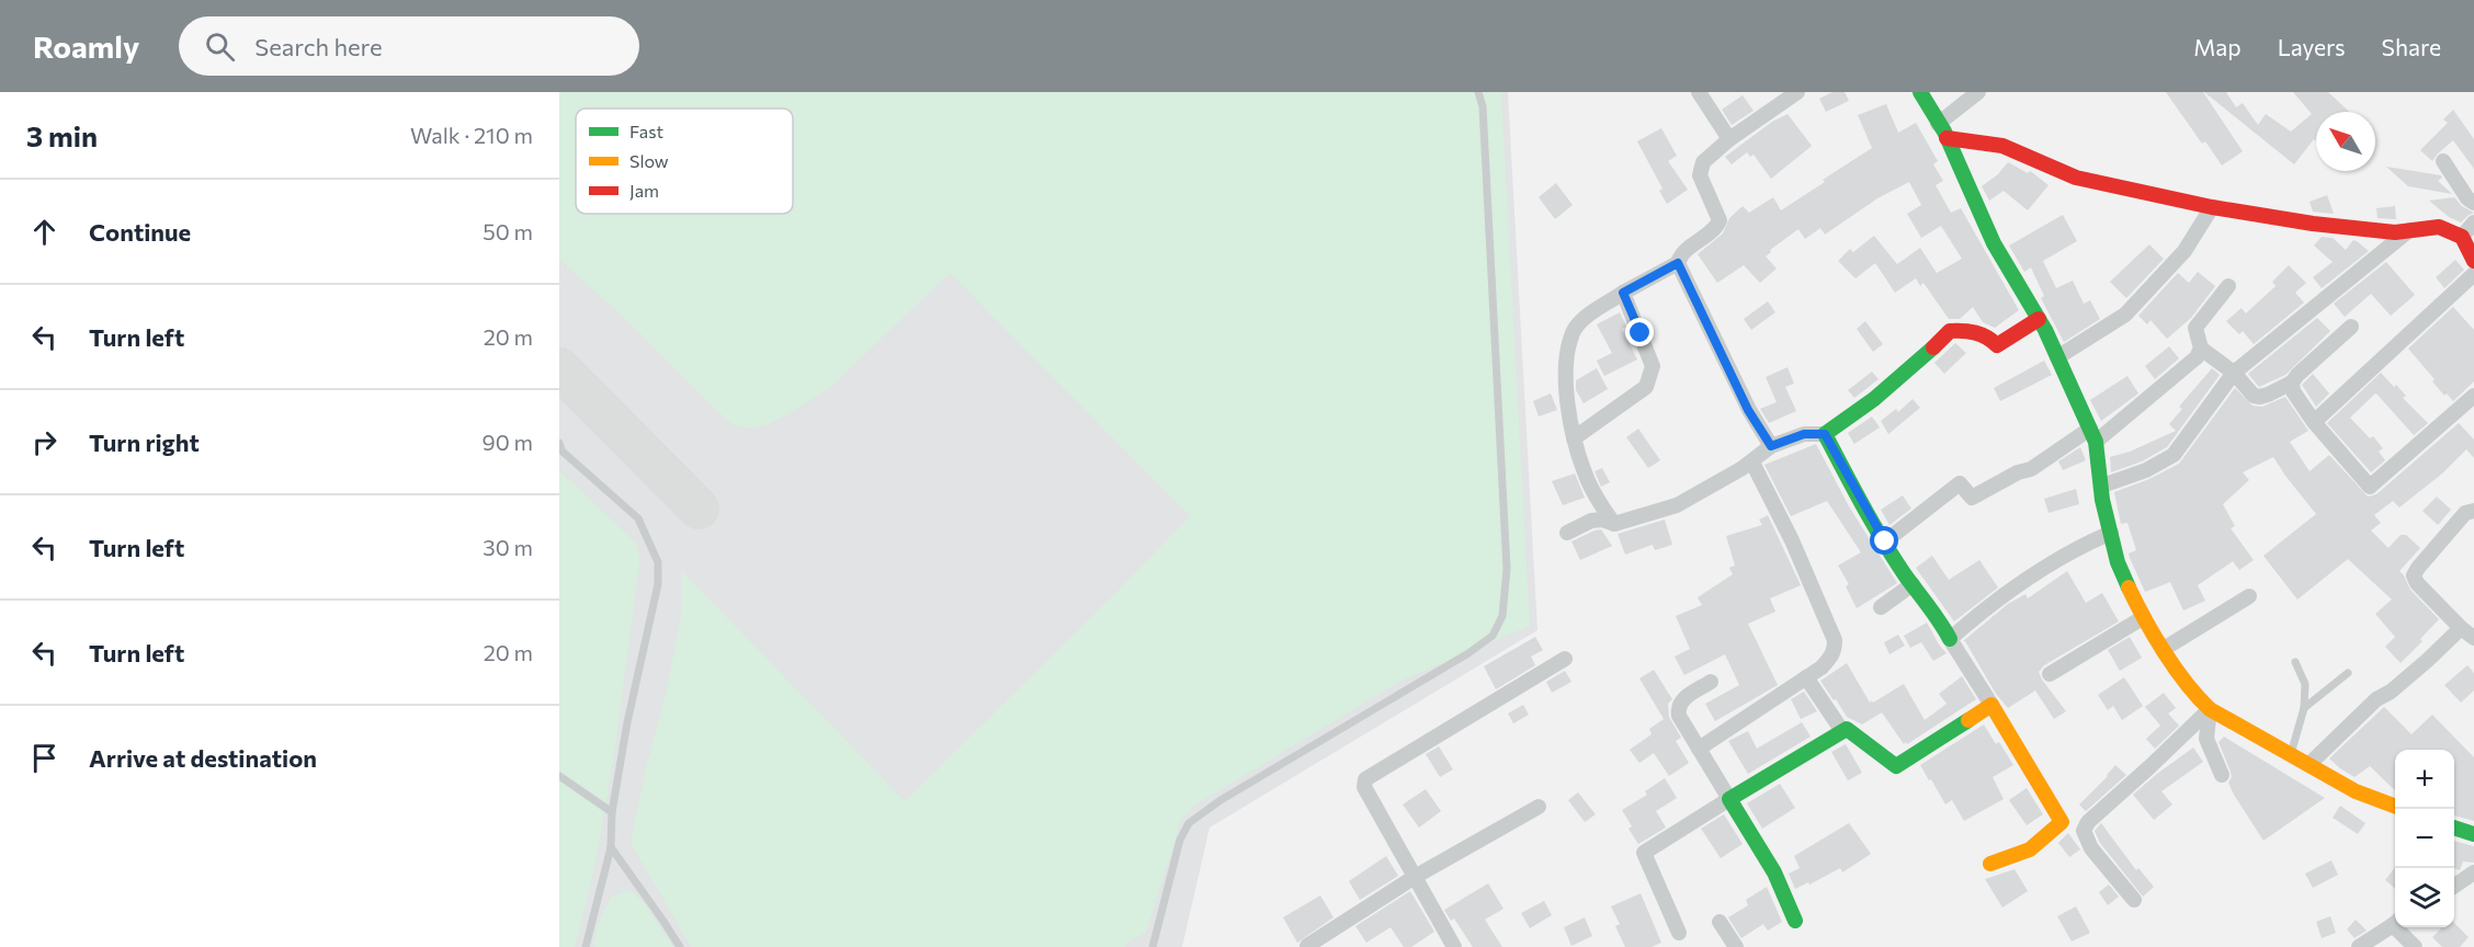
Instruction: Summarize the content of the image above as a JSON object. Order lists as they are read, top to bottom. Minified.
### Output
{"legend":["Fast","Slow","Jam"],"north":"top left","page":{"header":"Roamly","search":"Search here","nav":["Map","Layers","Share"],"heading":["3 min","Walk · 210 m"],"list":[["Continue","50 m"],["Turn left","20 m"],["Turn right","90 m"],["Turn left","30 m"],["Turn left","20 m"],"Arrive at destination"],"map_buttons":["+","−"]}}
